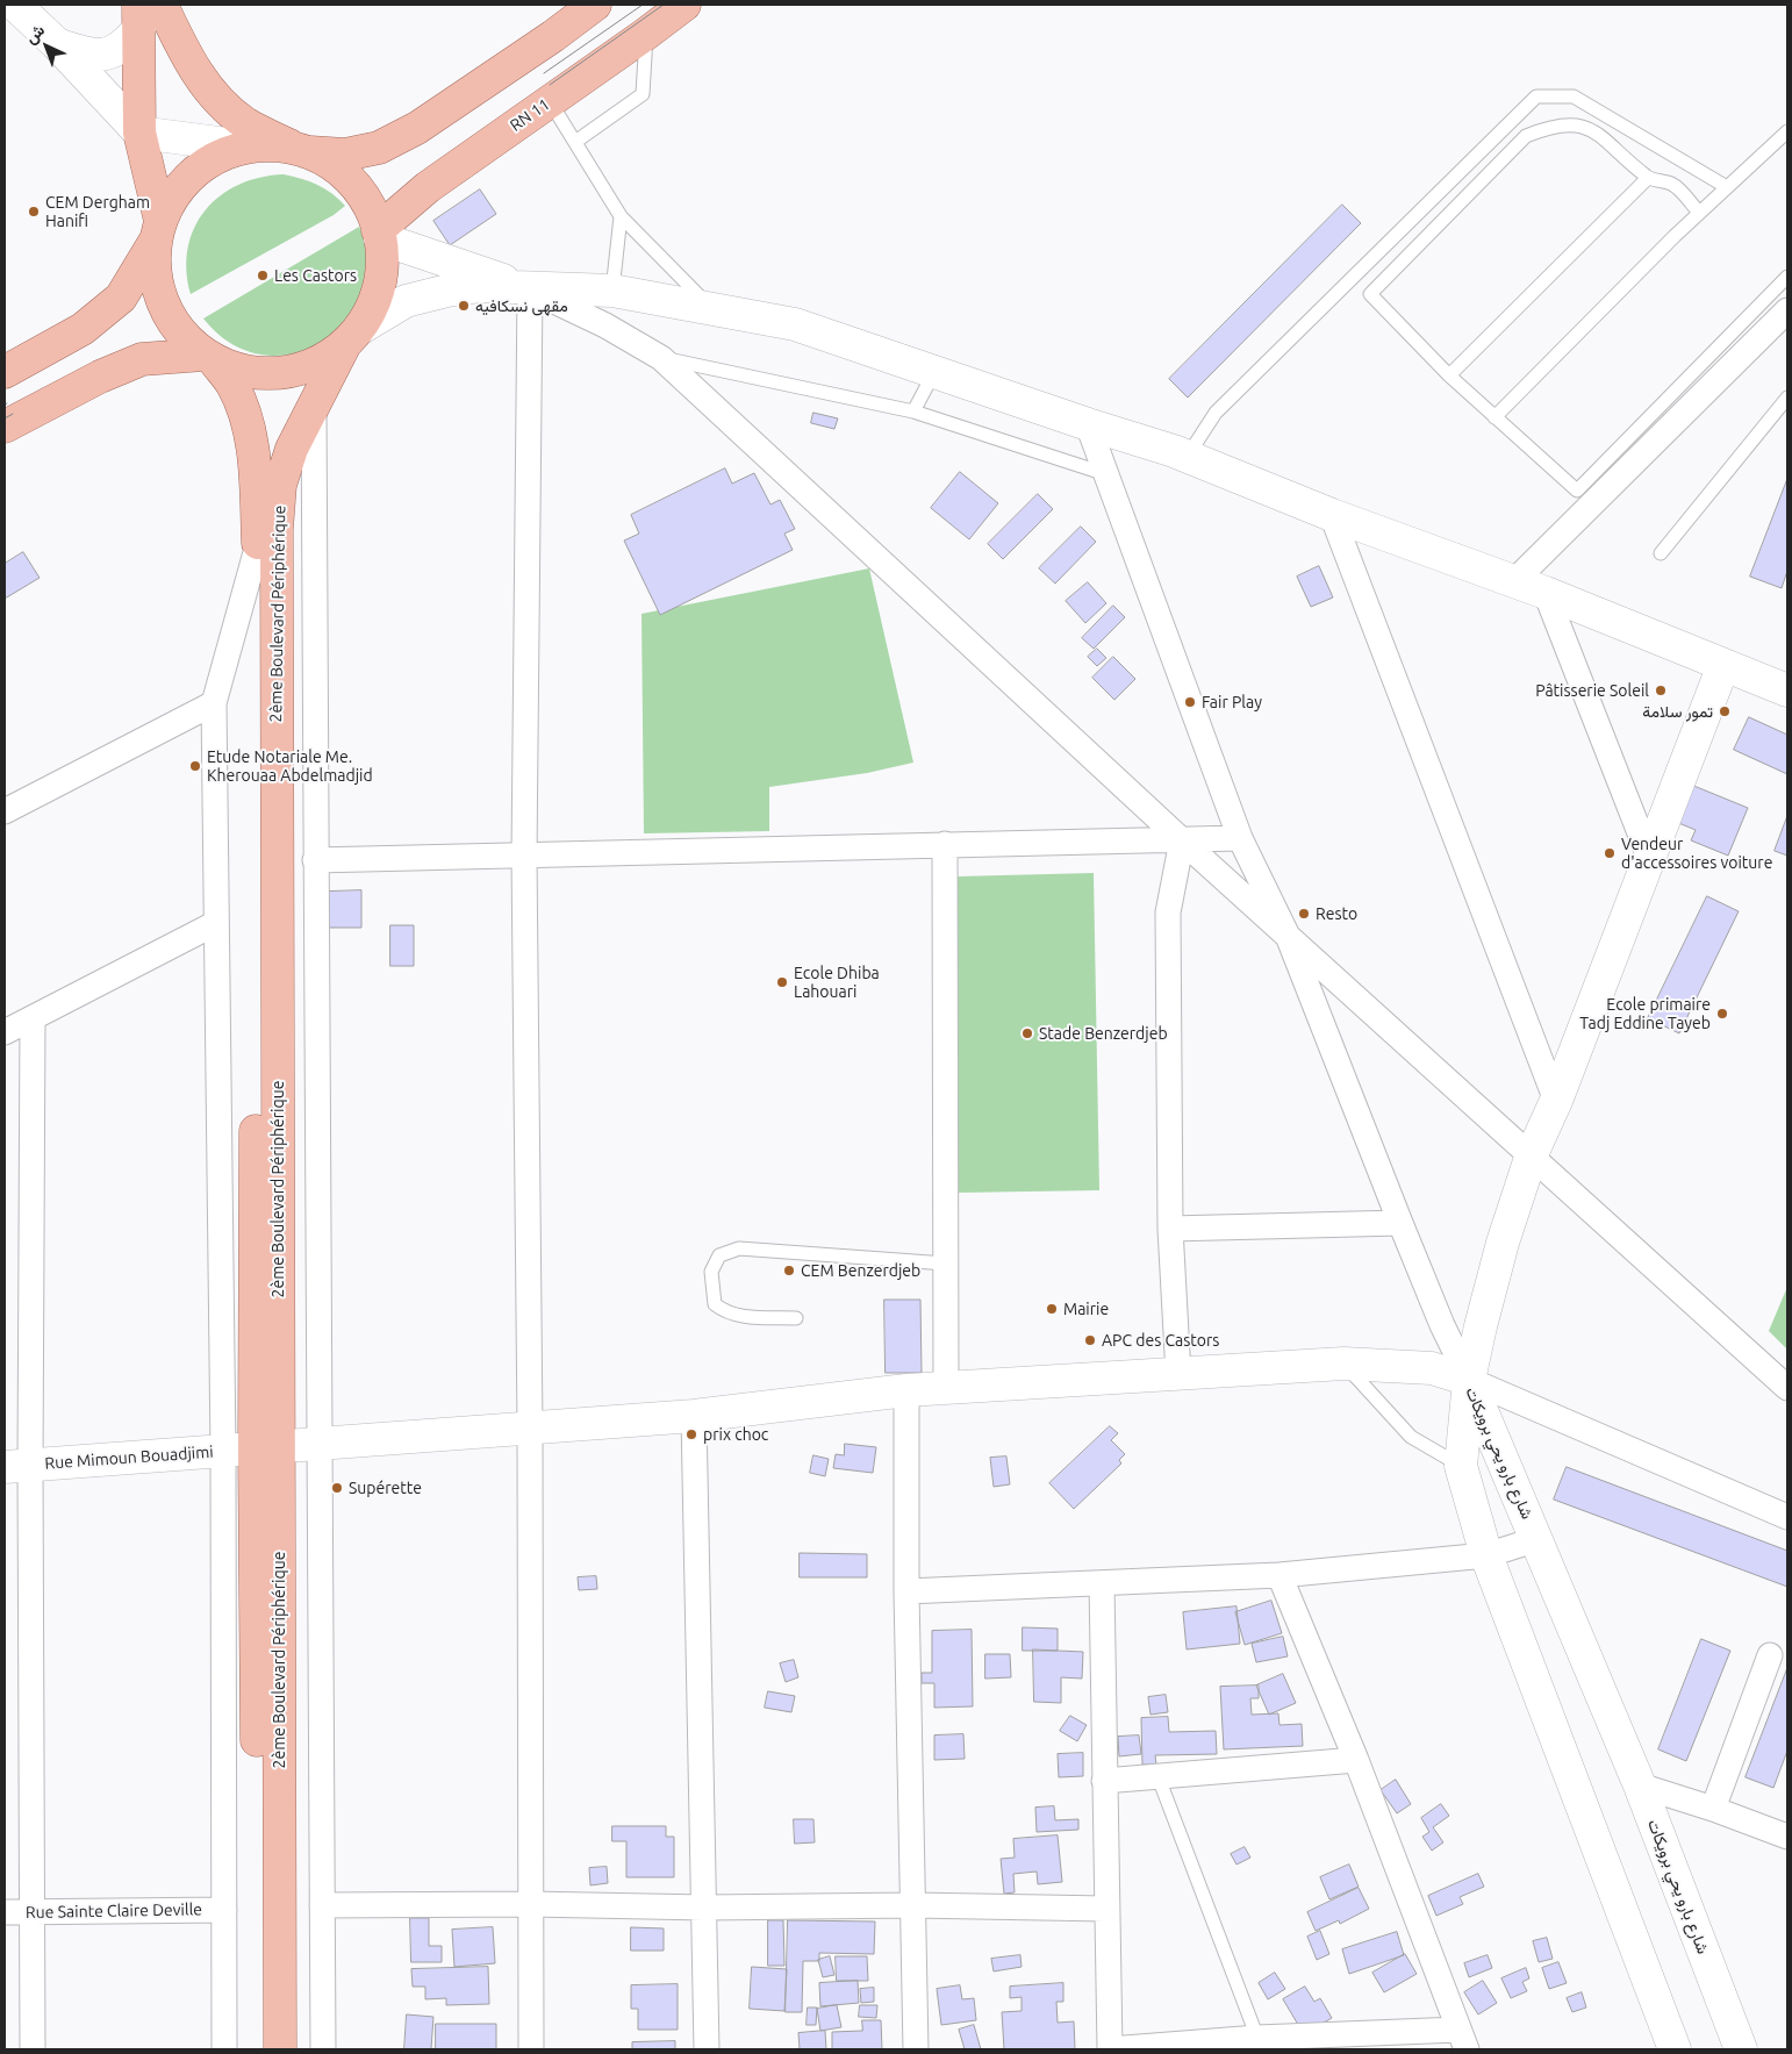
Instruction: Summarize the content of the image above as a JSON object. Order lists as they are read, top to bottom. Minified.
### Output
{"streets":{"main road":["RN 11","2ème Boulevard Périphérique","شارع بارو يحي برويكات","Rue Mimoun Bouadjimi"],"street":["Rue Sainte Claire Deville"]},"crossings":[["RN 11","2ème Boulevard Périphérique"],["2ème Boulevard Périphérique","Rue Mimoun Bouadjimi"],["شارع بارو يحي برويكات","Rue Mimoun Bouadjimi"]],"places":["CEM Dergham Hanifi","Les Castors","مقهى نسكافيه","Pâtisserie Soleil","Fair Play","تمور سلامة","Etude Notariale Me. Kherouaa Abdelmadjid","Vendeur d'accessoires voiture","Resto","Ecole Dhiba Lahouari","Ecole primaire Tadj Eddine Tayeb","Stade Benzerdjeb","CEM Benzerdjeb","Mairie","APC des Castors","prix choc","Supérette"],"north":"top left"}
